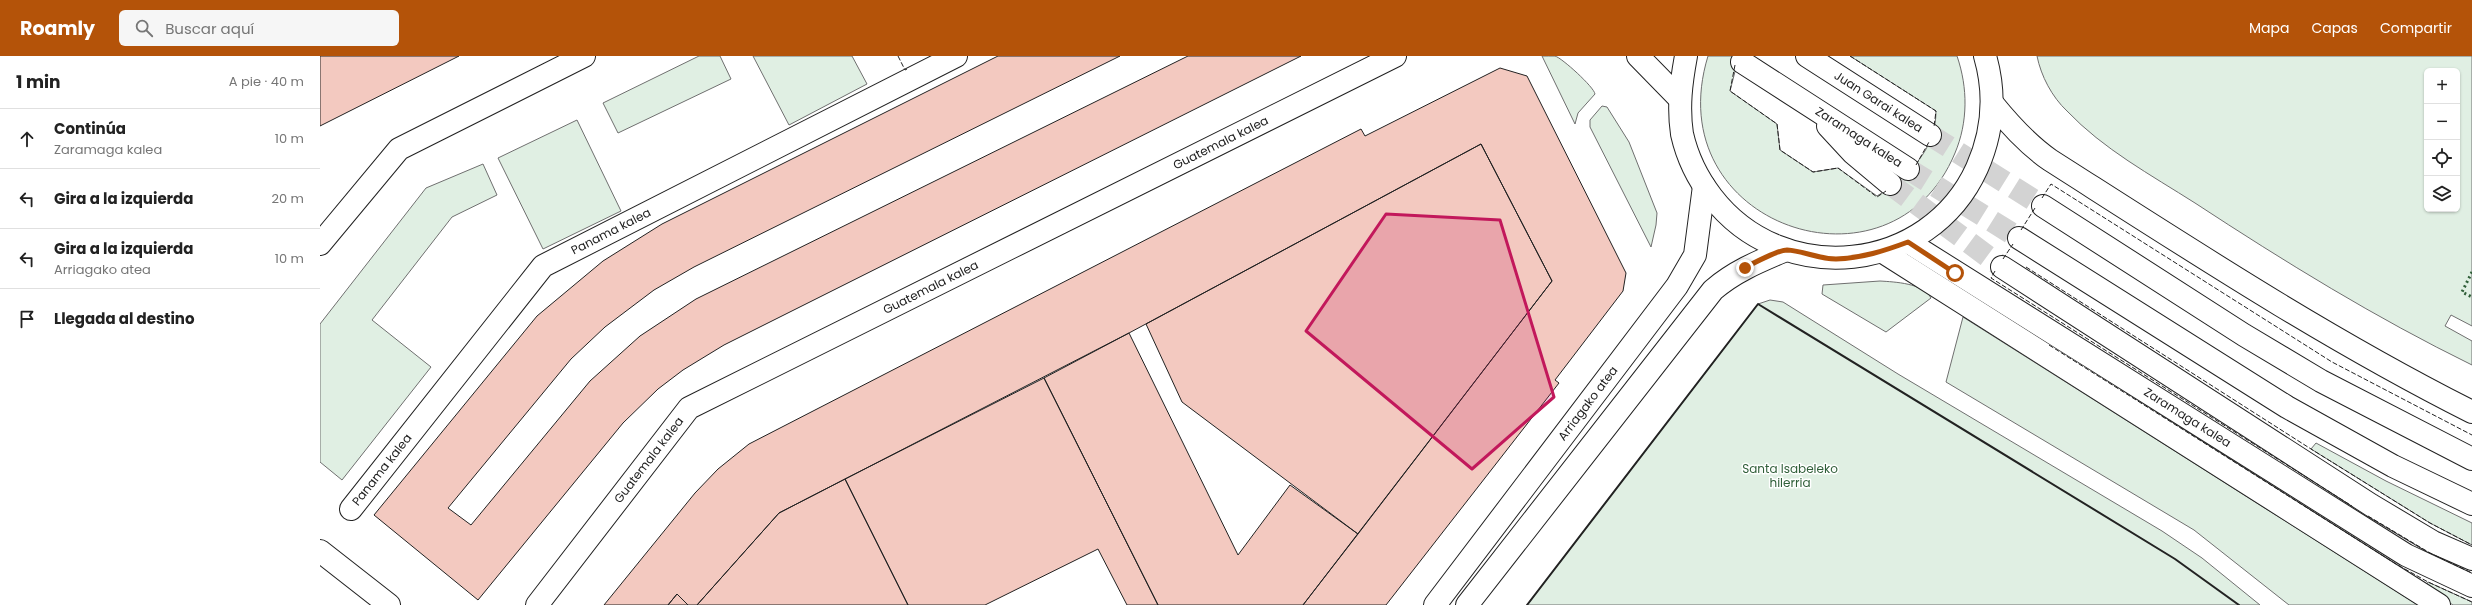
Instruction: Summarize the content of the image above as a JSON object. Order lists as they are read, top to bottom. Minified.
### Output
{"streets":{"main road":["Juan Garai kalea","Zaramaga kalea","Guatemala kalea","Panama kalea","Arriagako atea"]},"parks":["Santa Isabeleko hilerria"],"page":{"header":"Roamly","search":"Buscar aquí","nav":["Mapa","Capas","Compartir"],"heading":["1 min","A pie · 40 m"],"map_buttons":["+","−"],"list":[["Continúa","Zaramaga kalea","10 m"],["Gira a la izquierda","20 m"],["Gira a la izquierda","Arriagako atea","10 m"],"Llegada al destino"]}}
